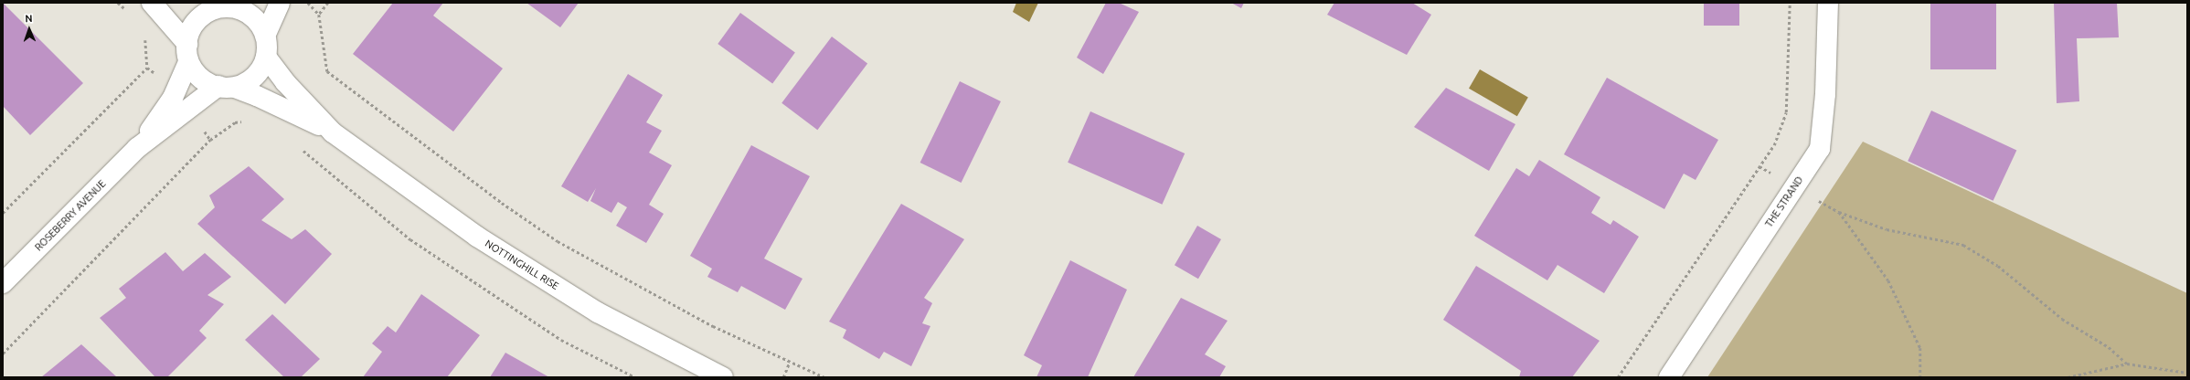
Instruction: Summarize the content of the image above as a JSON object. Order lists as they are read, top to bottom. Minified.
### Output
{"streets":{"street":["THE STRAND","ROSEBERRY AVENUE","NOTTINGHILL RISE"]},"crossings":[["ROSEBERRY AVENUE","NOTTINGHILL RISE"]],"north":"top"}
